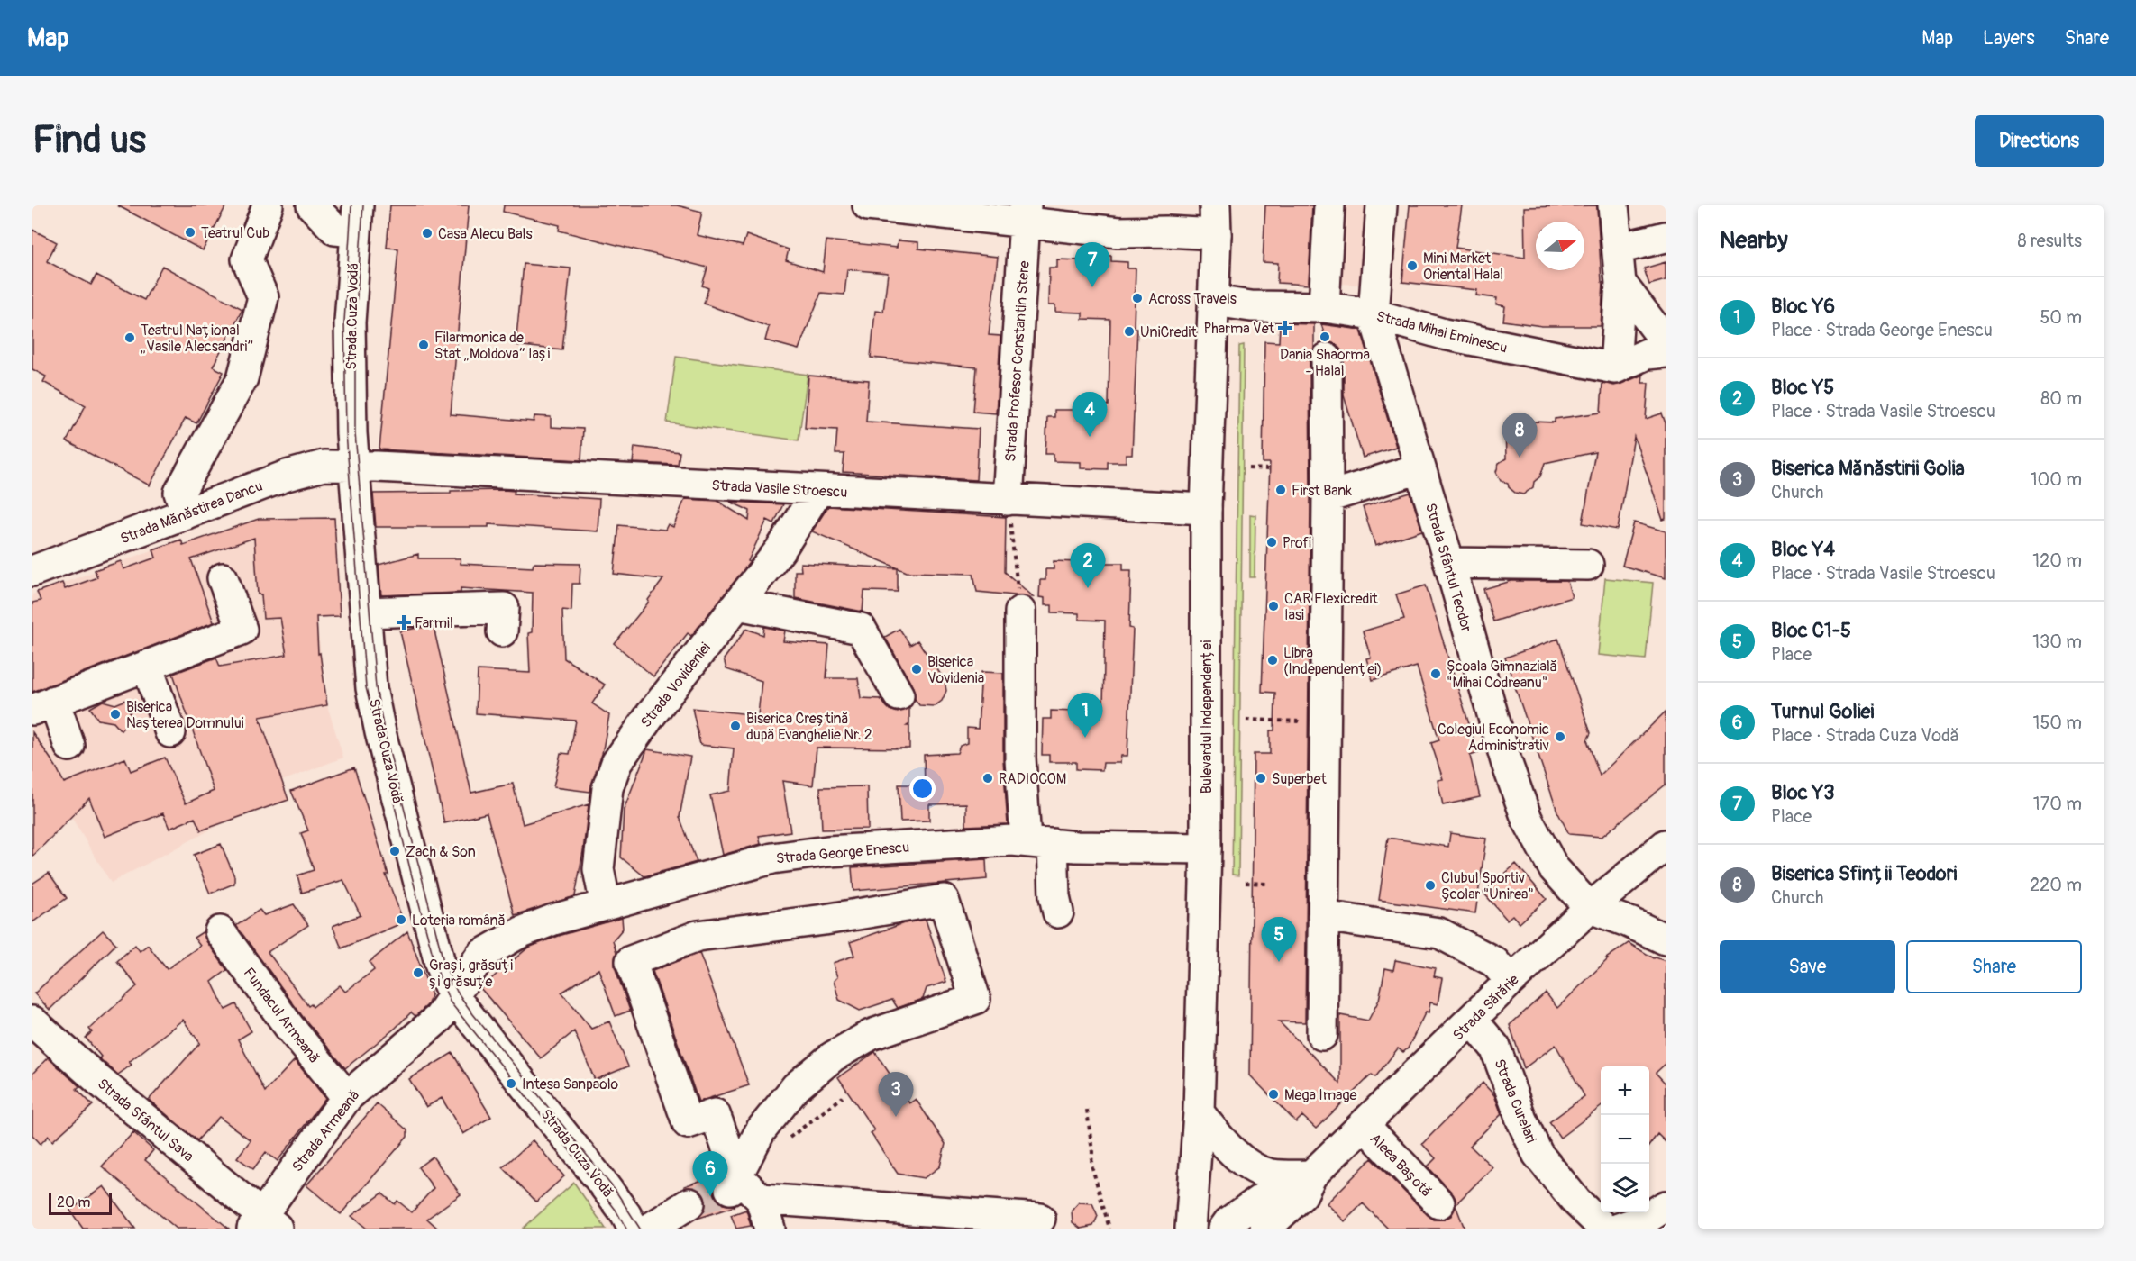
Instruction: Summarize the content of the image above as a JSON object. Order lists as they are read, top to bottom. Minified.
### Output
{"streets":{"street":["Strada Cuza Vodă","Strada Mihai Eminescu","Strada Profesor Constantin Stere","Strada Vasile Stroescu","Strada Mănăstirea Dancu","Strada Sfântul Teodor","Strada Vovideniei","Bulevardul Independenței","Strada George Enescu","Strada Sărărie","Fundacul Armeană","Strada Curelari","Strada Sfântul Sava","Strada Armeană","Aleea Bașotă"]},"crossings":[["Strada Cuza Vodă","Strada Vasile Stroescu"],["Strada Cuza Vodă","Strada Mănăstirea Dancu"],["Strada Cuza Vodă","Strada George Enescu"],["Strada Cuza Vodă","Strada Armeană"],["Strada Mihai Eminescu","Strada Sfântul Teodor"],["Strada Mihai Eminescu","Bulevardul Independenței"],["Strada Profesor Constantin Stere","Strada Vasile Stroescu"],["Strada Vasile Stroescu","Strada Mănăstirea Dancu"],["Strada Vasile Stroescu","Strada Vovideniei"],["Strada Vasile Stroescu","Bulevardul Independenței"],["Strada Sfântul Teodor","Strada Sărărie"],["Strada Vovideniei","Strada George Enescu"],["Bulevardul Independenței","Strada George Enescu"],["Strada George Enescu","Strada Armeană"],["Strada Sărărie","Strada Curelari"],["Strada Sărărie","Aleea Bașotă"],["Fundacul Armeană","Strada Armeană"],["Strada Sfântul Sava","Strada Armeană"]],"places":{"other":["Teatrul Cub","Casa Alecu Bals","Mini Market Oriental Halal","Across Travels","UniCredit","Dania Shaorma - Halal","Teatrul Național „Vasile Alecsandri”","Filarmonica de Stat „Moldova” Iași","First Bank","Profi","CAR Flexicredit Iasi","Libra (Independenței)","Biserica Vovidenia","Școala Gimnazială \"Mihai Codreanu\"","Biserica Nașterea Domnului","Biserica Creștină după Evanghelie Nr. 2","Colegiul Economic Administrativ","RADIOCOM","Superbet","Zach & Son","Clubul Sportiv Școlar \"Unirea\"","Loteria română","Grași, grăsuți și grăsuțe","Intesa Sanpaolo","Mega Image"],"health":["Pharma Vet","Farmil"]},"scale_bar":"20 m","north":"right","page":{"header":"Map","nav":["Map","Layers","Share"],"buttons":["Directions",["Save","Share"]],"title":"Find us","heading":["Nearby","8 results"],"pins":["7","4","8","2","1","5","3","6"],"list":[{"mark":"1","name":"Bloc Y6","note":"Place · Strada George Enescu","value":"50 m"},{"mark":"2","name":"Bloc Y5","note":"Place · Strada Vasile Stroescu","value":"80 m"},{"mark":"3","name":"Biserica Mănăstirii Golia","note":"Church","value":"100 m"},{"mark":"4","name":"Bloc Y4","note":"Place · Strada Vasile Stroescu","value":"120 m"},{"mark":"5","name":"Bloc C1-5","note":"Place","value":"130 m"},{"mark":"6","name":"Turnul Goliei","note":"Place · Strada Cuza Vodă","value":"150 m"},{"mark":"7","name":"Bloc Y3","note":"Place","value":"170 m"},{"mark":"8","name":"Biserica Sfinții Teodori","note":"Church","value":"220 m"}],"map_buttons":["+","−"],"scale":"20 m"}}
